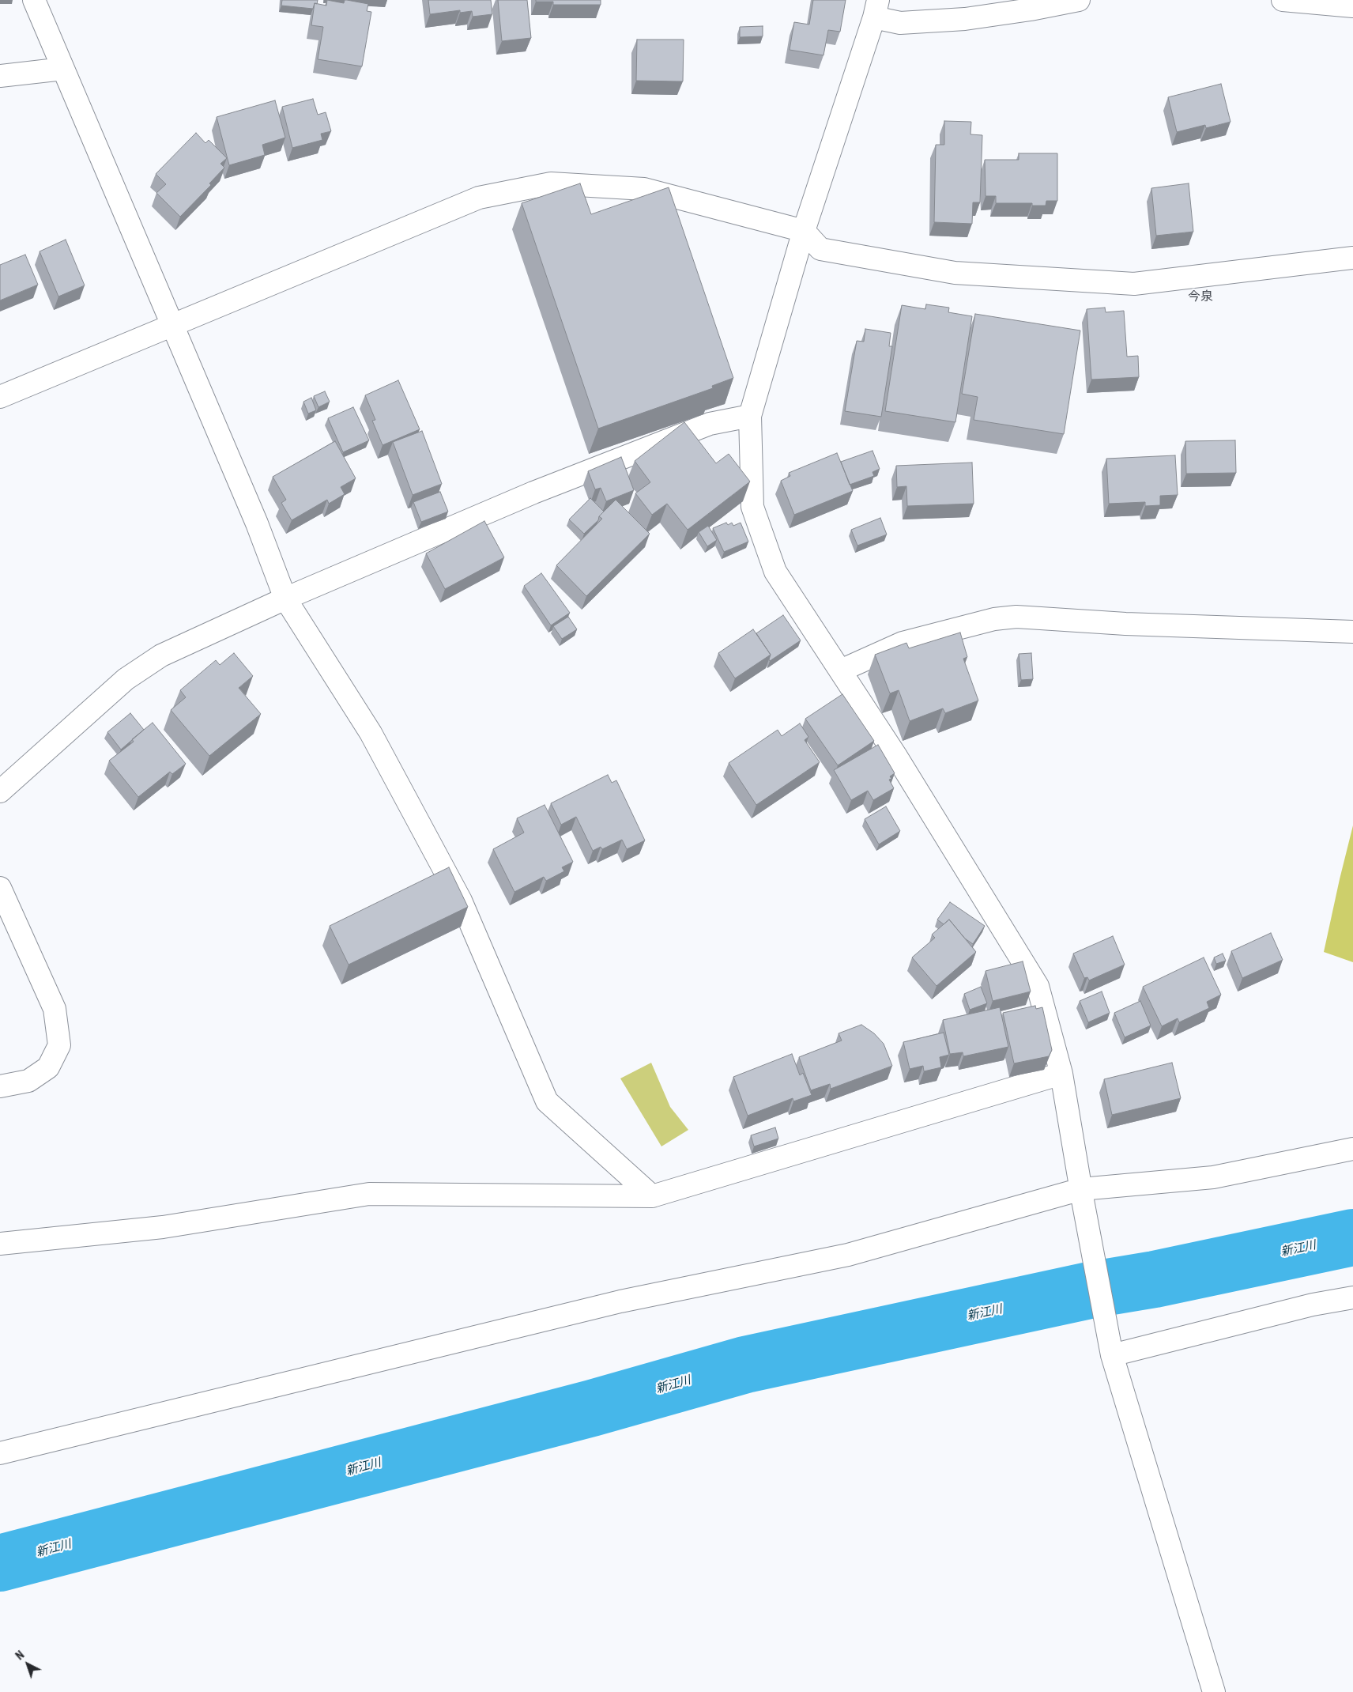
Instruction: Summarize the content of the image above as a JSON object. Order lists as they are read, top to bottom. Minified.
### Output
{"districts":["今泉"],"water":["新江川"],"north":"top left"}
